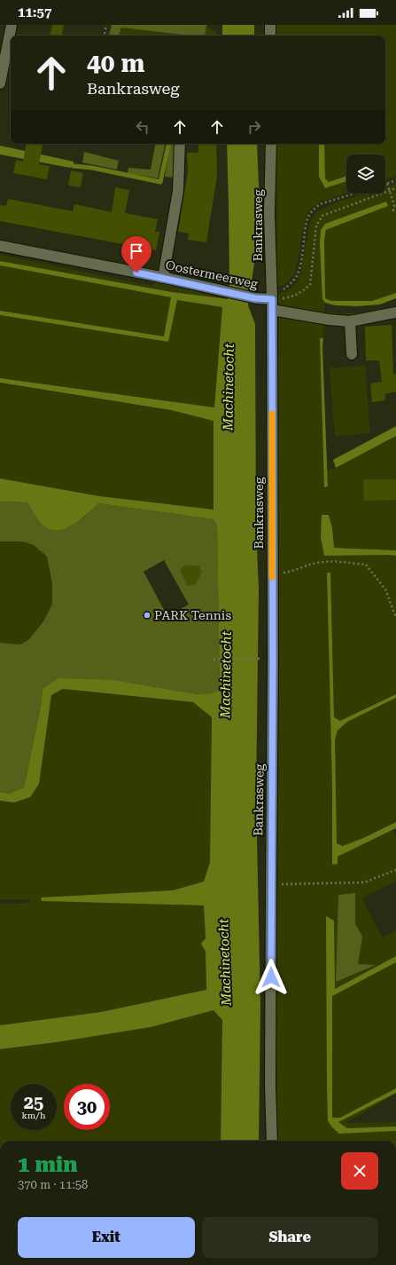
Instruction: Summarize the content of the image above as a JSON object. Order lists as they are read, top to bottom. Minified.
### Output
{"streets":{"street":["Bankrasweg","Oostermeerweg"]},"crossings":[["Bankrasweg","Oostermeerweg"]],"water":["Machinetocht"],"places":["PARK Tennis"],"page":{"status":"11:57","turn":["40 m","Bankrasweg"],"speed":"25 km/h","limit":"30","heading":["1 min","370 m · 11:58"],"buttons":["Exit","Share"]}}
